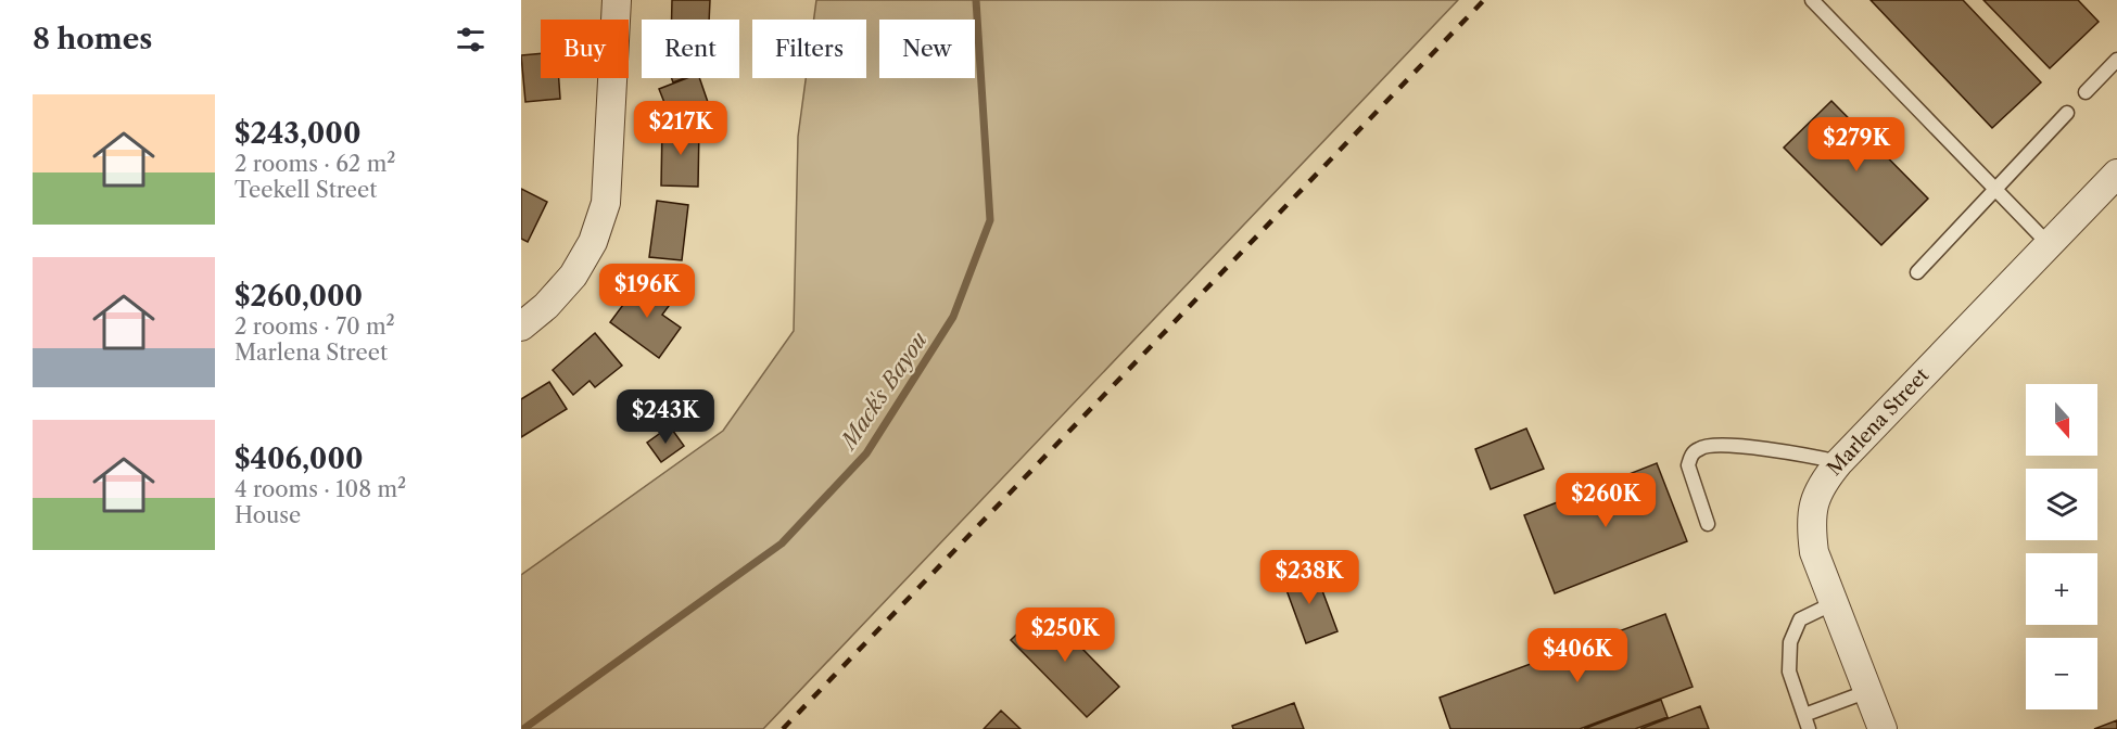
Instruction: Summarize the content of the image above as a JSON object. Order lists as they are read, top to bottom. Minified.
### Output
{"streets":{"street":["Marlena Street"]},"water":["Mack's Bayou"],"north":"bottom","page":{"heading":"8 homes","chip":["Buy","Rent","Filters","New"],"list":[{"name":"$243,000","note":"2 rooms · 62 m² · Teekell Street"},{"name":"$260,000","note":"2 rooms · 70 m² · Marlena Street"},{"name":"$406,000","note":"4 rooms · 108 m² · House"}],"price":["$217K","$279K","$196K","$243K","$260K","$238K","$250K","$406K"],"map_buttons":["+","−"]}}
